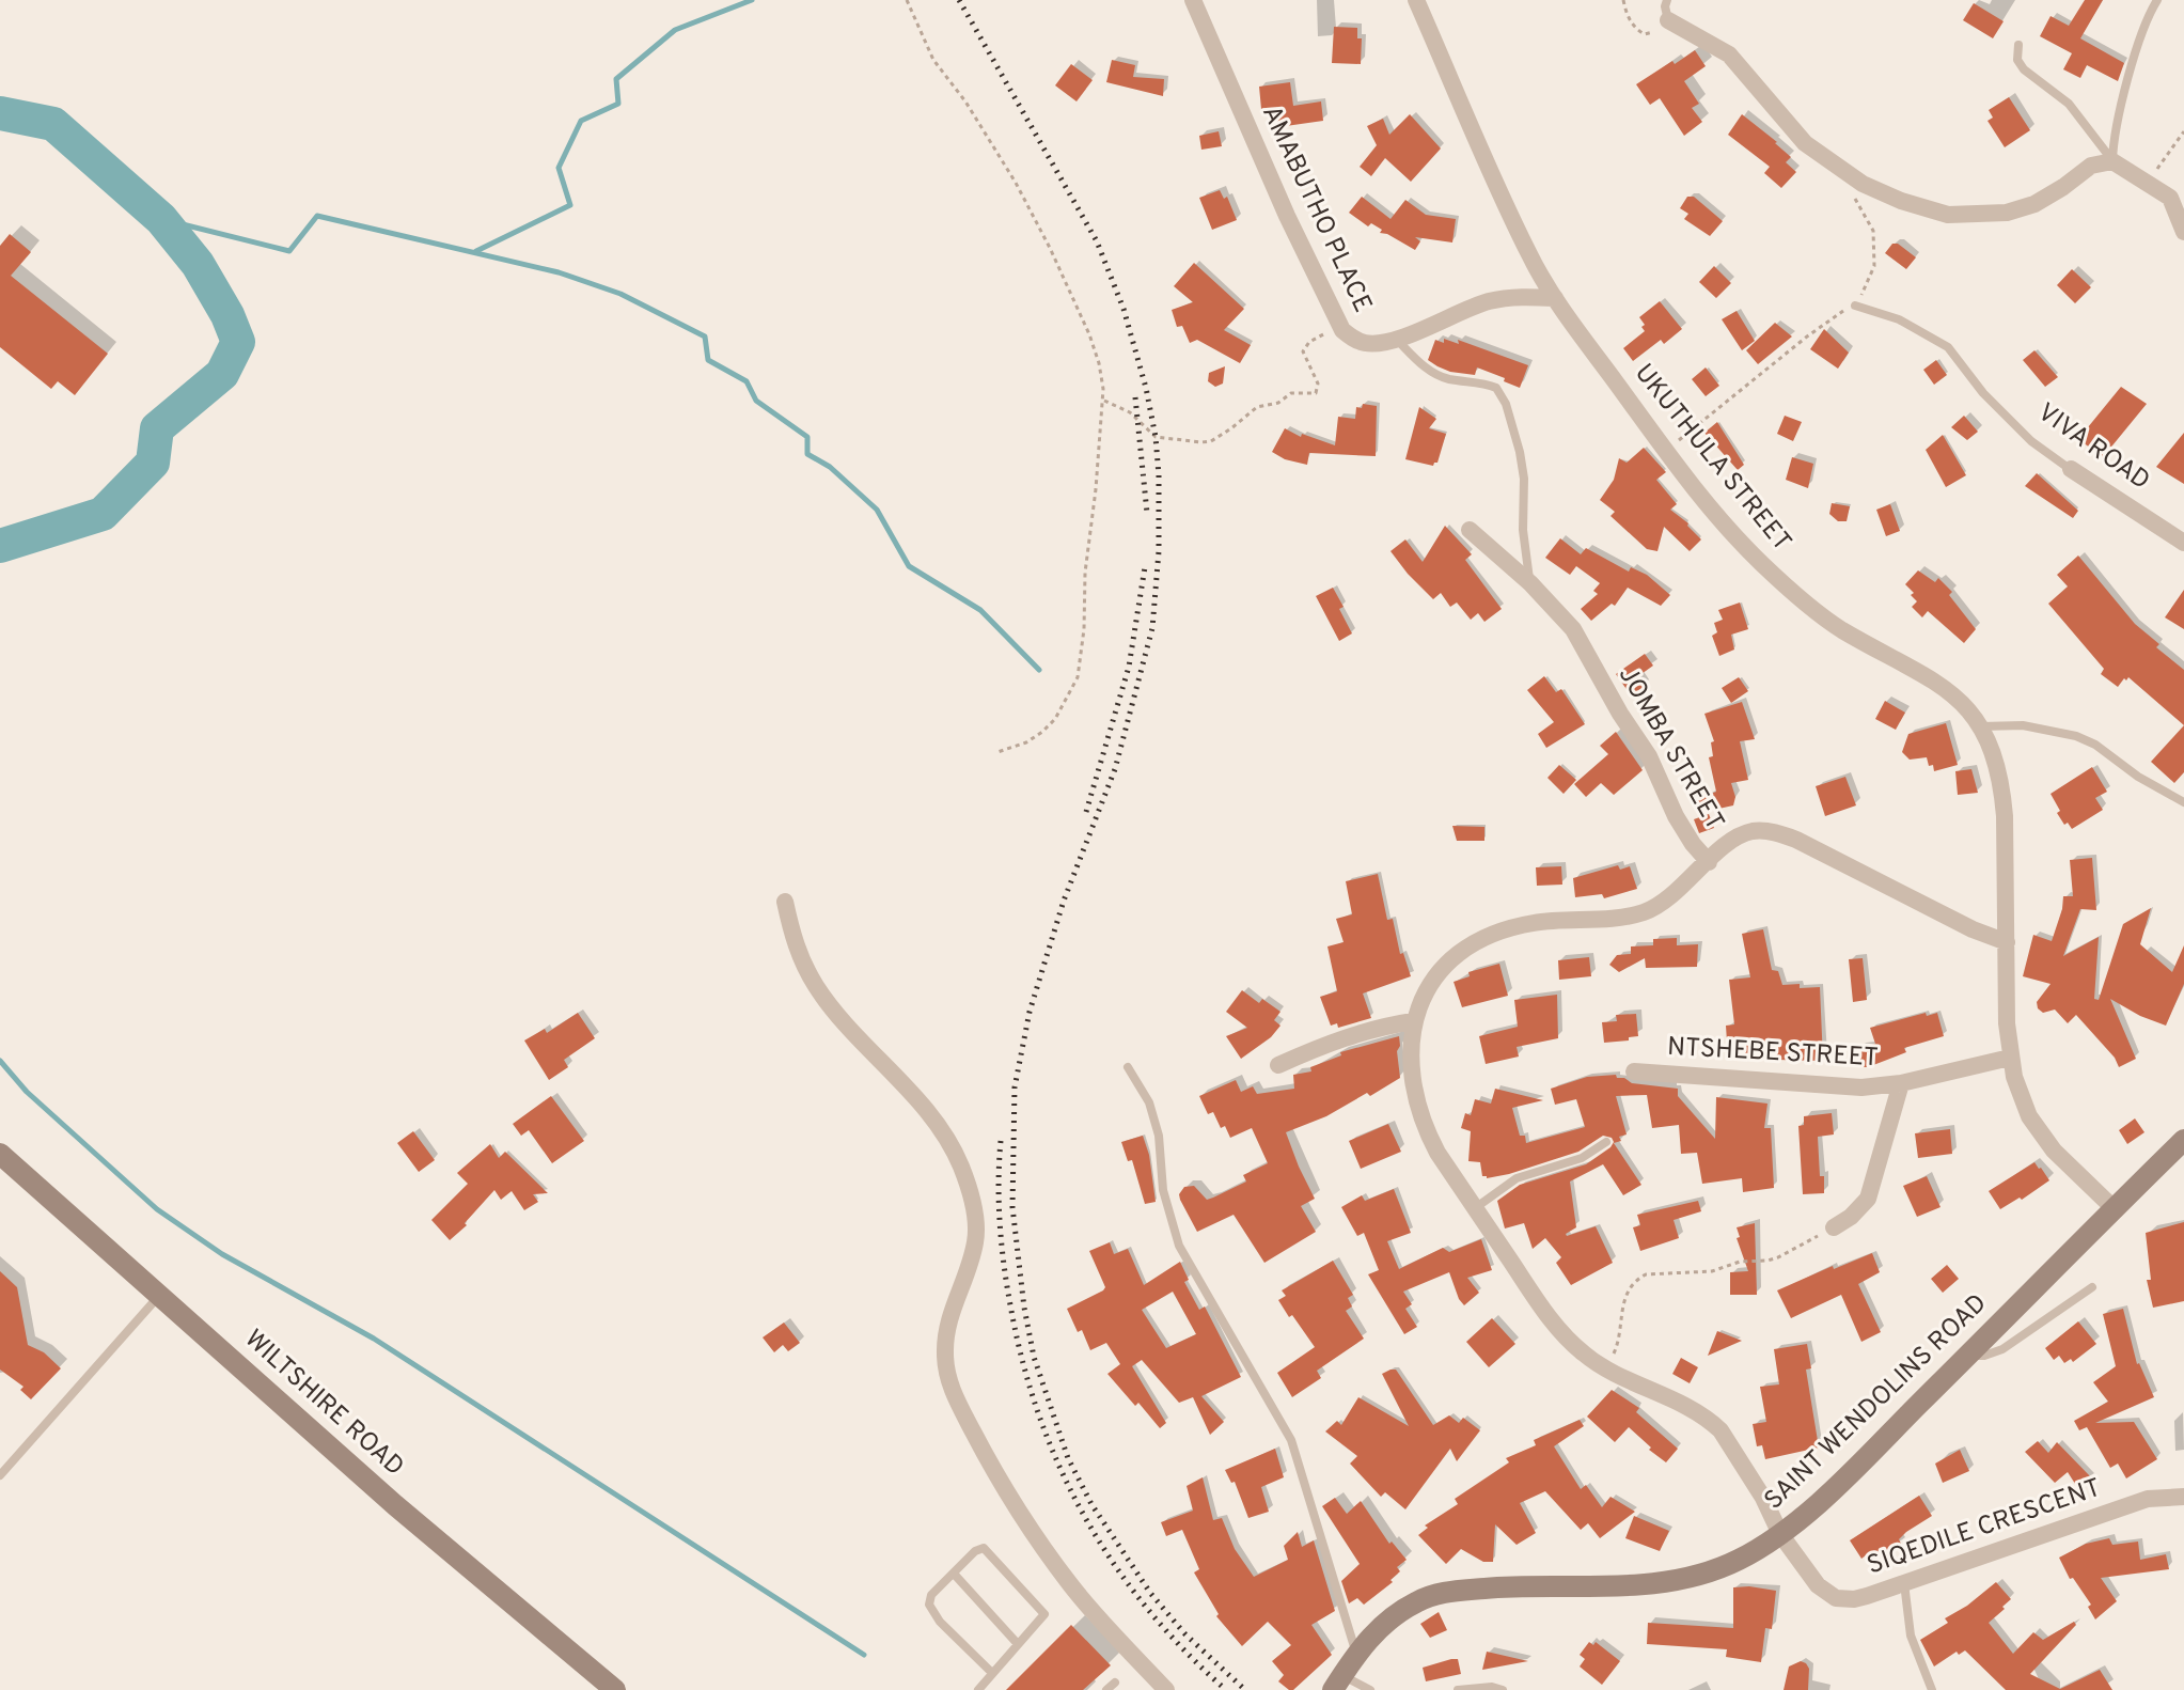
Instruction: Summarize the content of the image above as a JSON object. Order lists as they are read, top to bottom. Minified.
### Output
{"streets":{"street":["AMABUTHO PLACE","VIVA ROAD","UKUTHULA STREET","JOMBA STREET","NTSHEBE STREET","SAINT WENDOLINS ROAD","WILTSHIRE ROAD","SIQEDILE CRESCENT"]},"crossings":[["AMABUTHO PLACE","UKUTHULA STREET"],["UKUTHULA STREET","JOMBA STREET"],["UKUTHULA STREET","NTSHEBE STREET"],["UKUTHULA STREET","SAINT WENDOLINS ROAD"],["SAINT WENDOLINS ROAD","SIQEDILE CRESCENT"]]}
